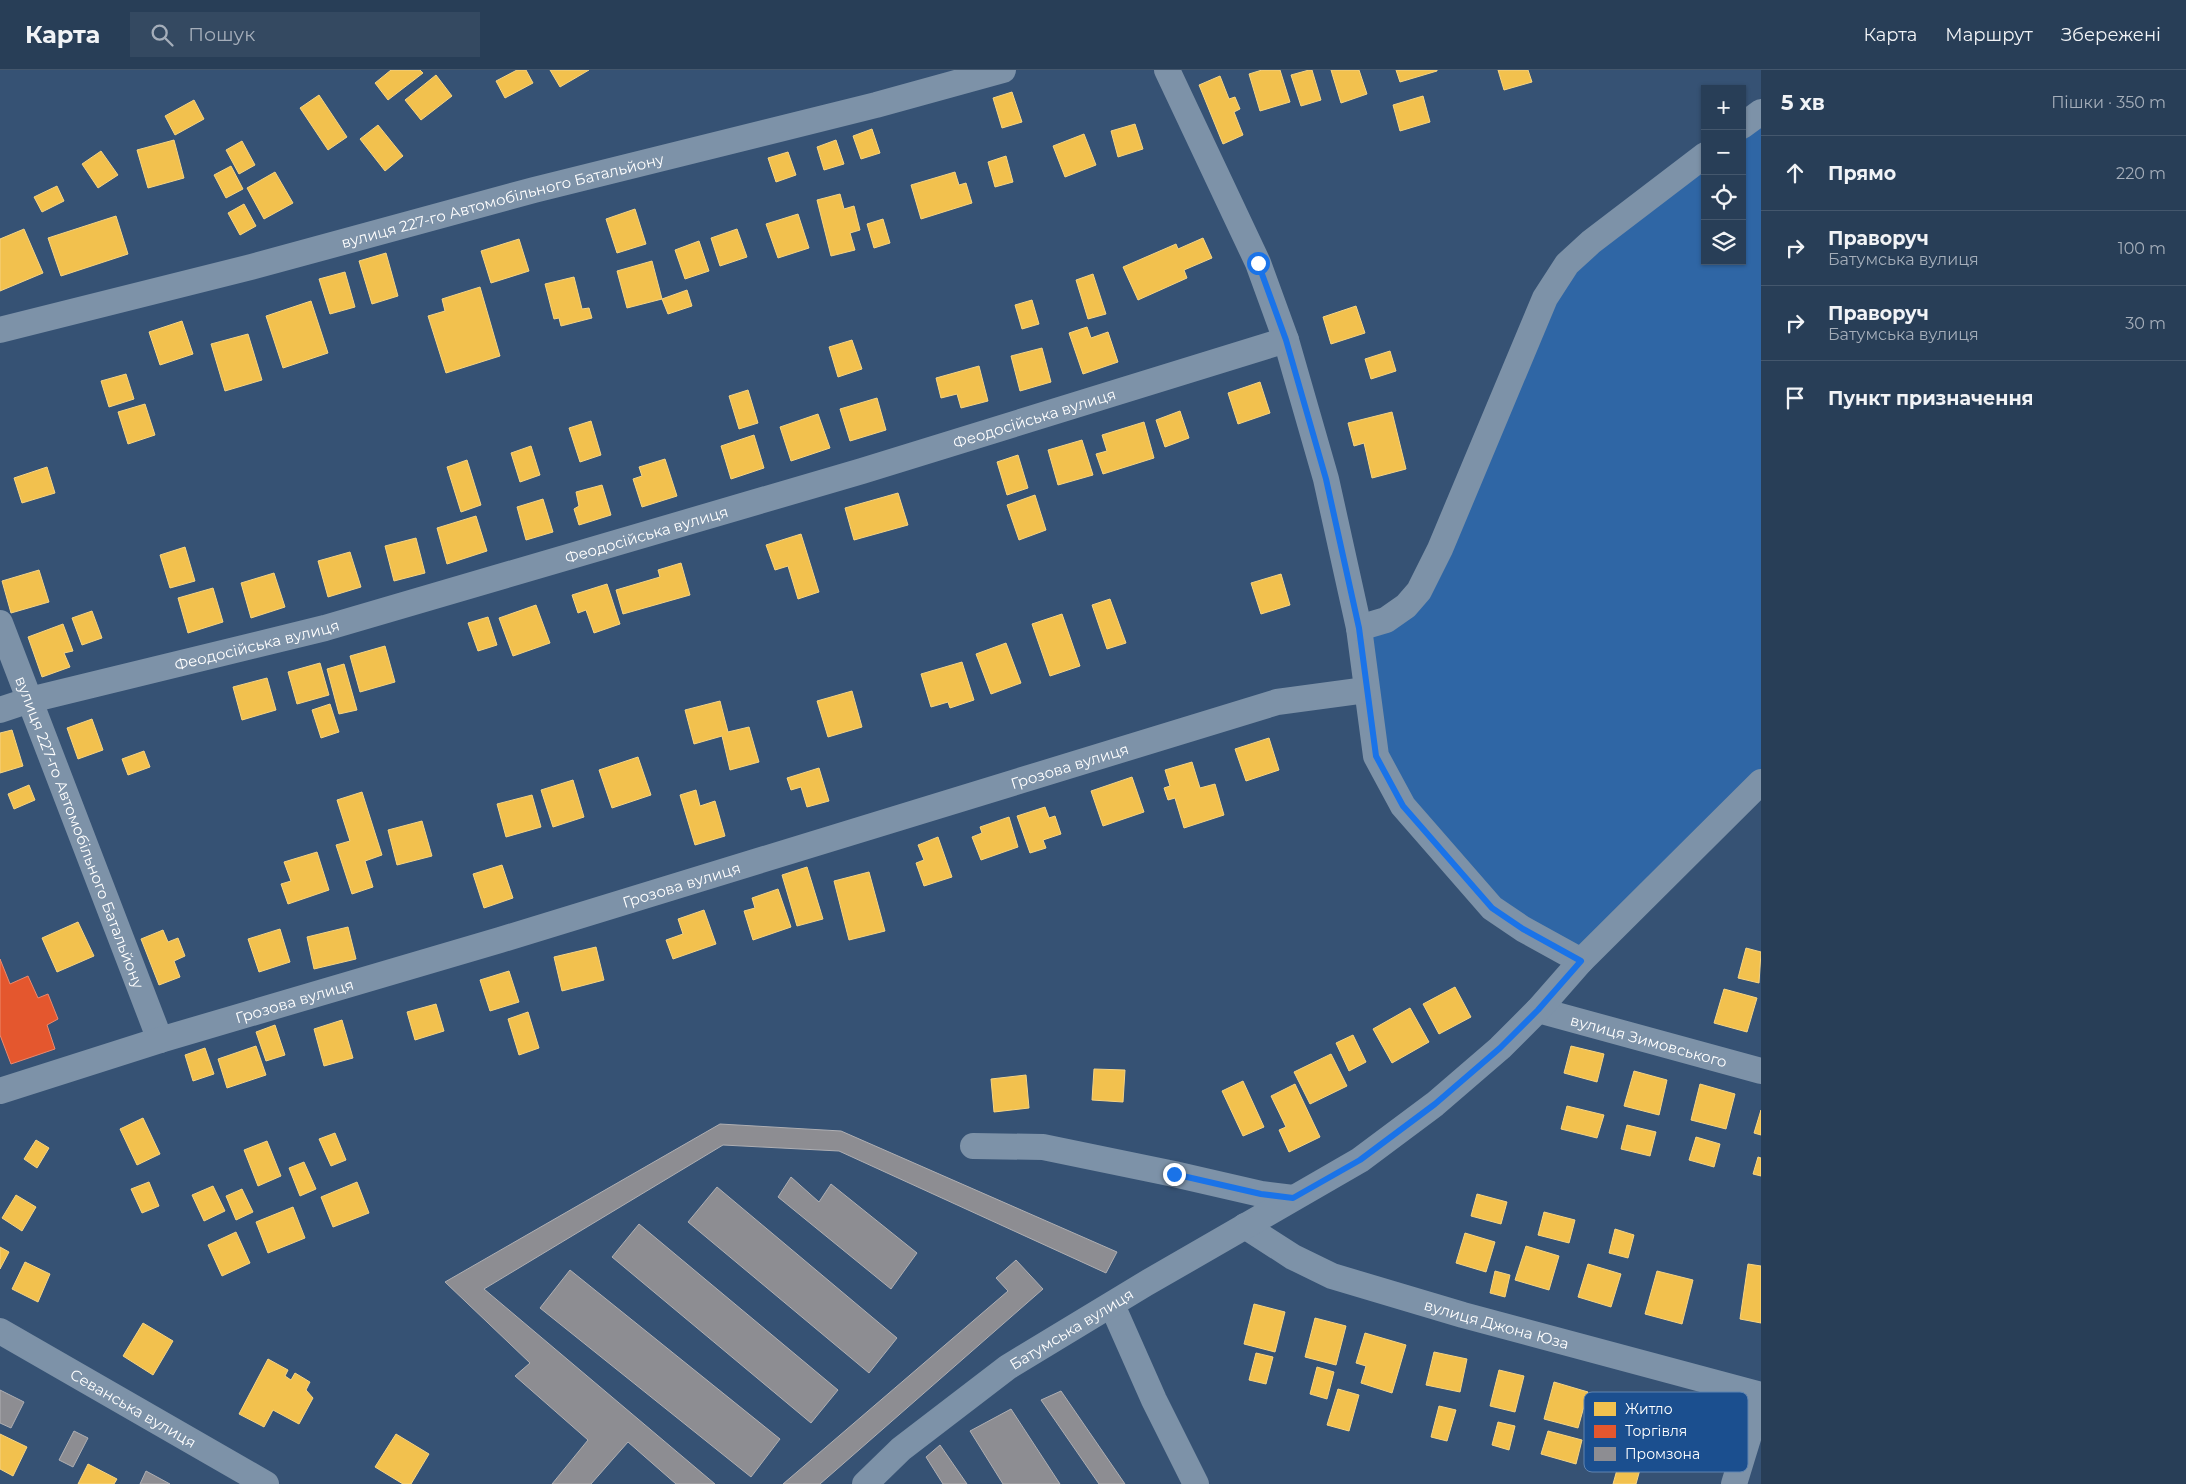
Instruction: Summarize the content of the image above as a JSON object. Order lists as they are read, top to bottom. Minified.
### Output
{"streets":{"street":["вулиця 227-го Автомобільного Батальйону","Феодосійська вулиця","Грозова вулиця","вулиця Зимовського","вулиця Джона Юза","Батумська вулиця","Севанська вулиця"]},"crossings":[["вулиця 227-го Автомобільного Батальйону","Феодосійська вулиця"],["вулиця 227-го Автомобільного Батальйону","Грозова вулиця"],["вулиця Зимовського","Батумська вулиця"],["вулиця Джона Юза","Батумська вулиця"]],"legend":["Житло","Торгівля","Промзона"],"page":{"header":"Карта","search":"Пошук","nav":["Карта","Маршрут","Збережені"],"heading":["5 хв","Пішки · 350 m"],"map_buttons":["+","−"],"list":[["Прямо","220 m"],["Праворуч","Батумська вулиця","100 m"],["Праворуч","Батумська вулиця","30 m"],"Пункт призначення"]}}
